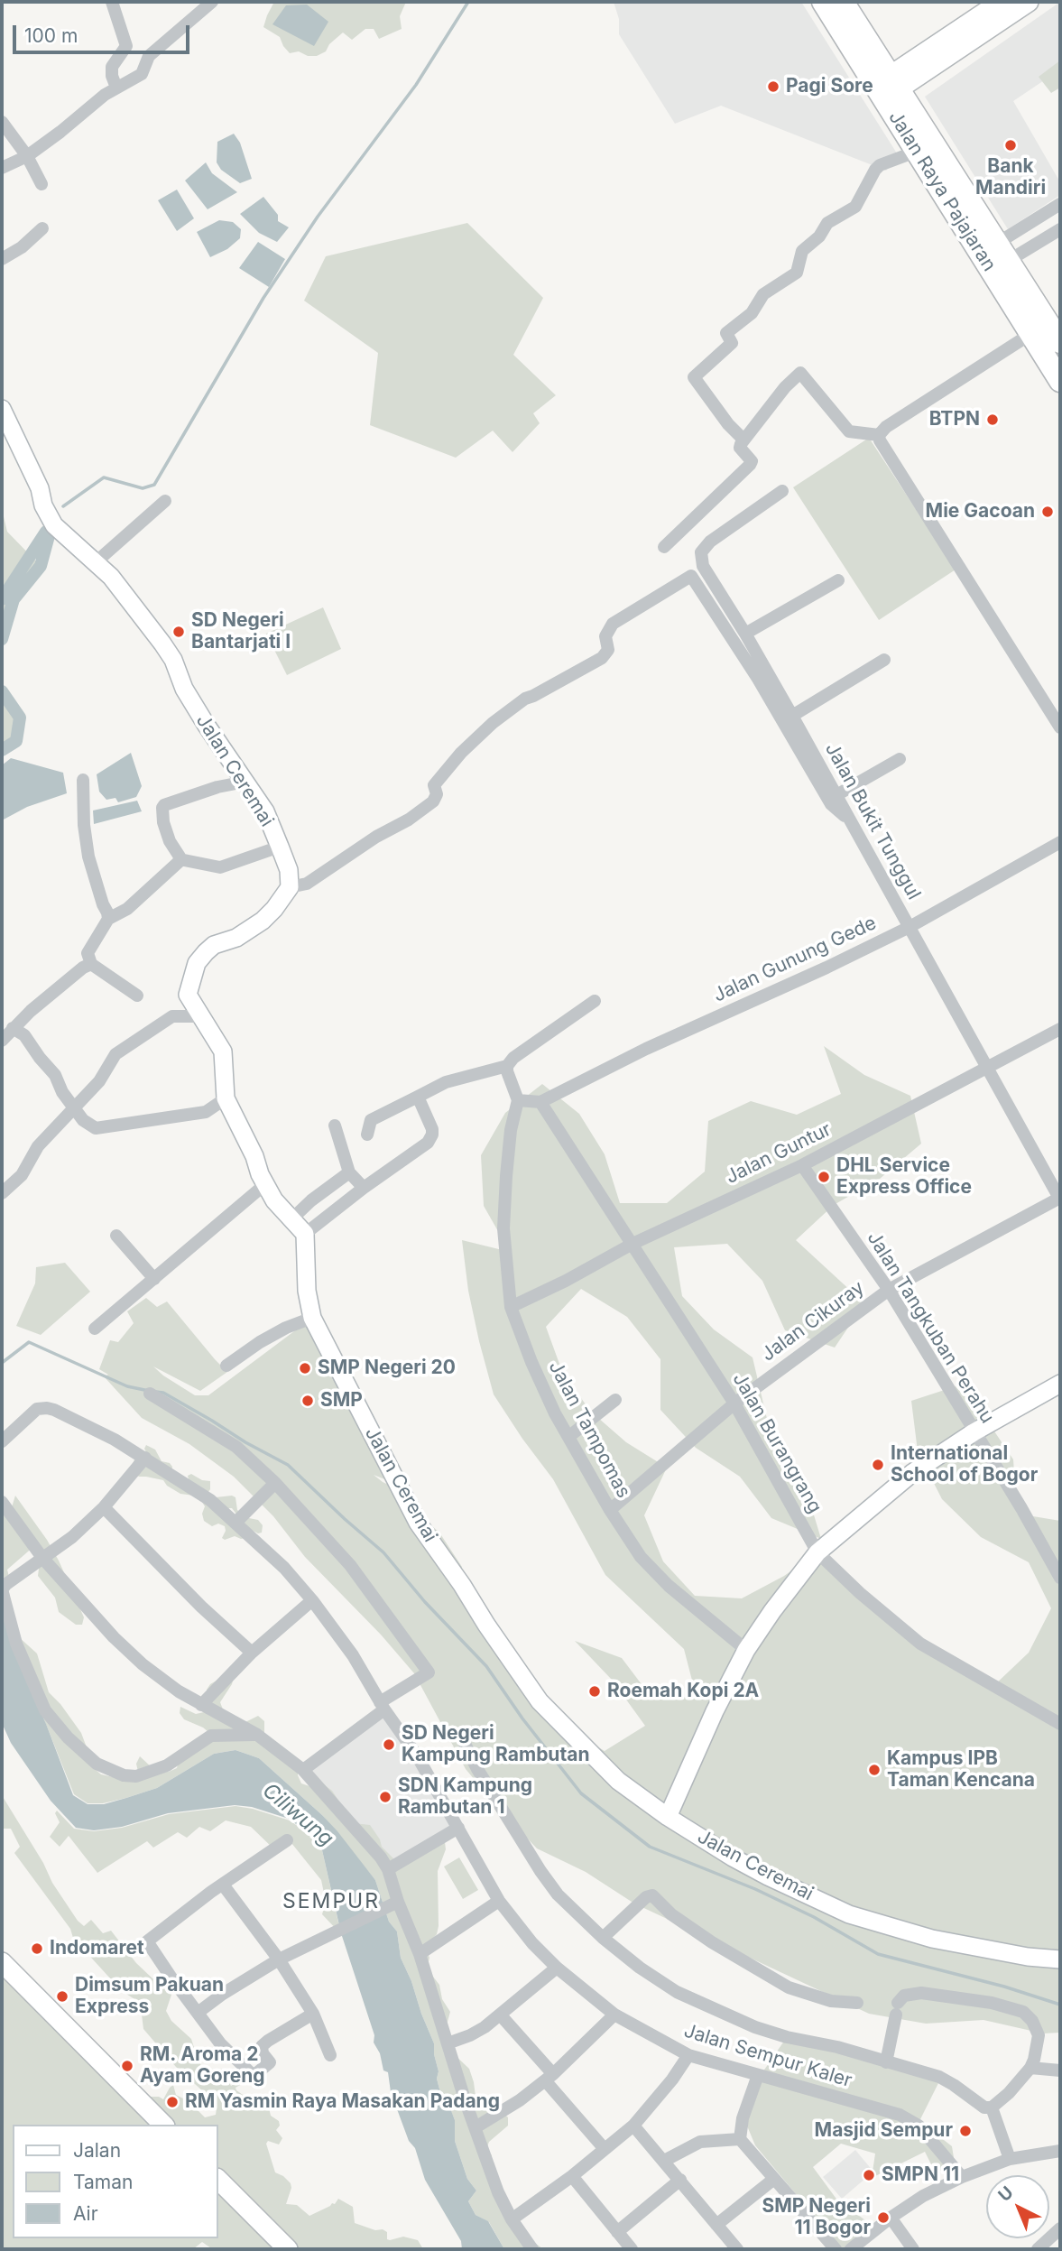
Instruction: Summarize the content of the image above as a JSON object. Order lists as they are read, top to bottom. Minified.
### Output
{"streets":{"highway":["Jalan Raya Pajajaran"],"street":["Jalan Ceremai","Jalan Bukit Tunggul","Jalan Gunung Gede","Jalan Guntur","Jalan Cikuray","Jalan Tangkuban Perahu","Jalan Tampomas","Jalan Burangrang","Jalan Sempur Kaler"]},"crossings":[["Jalan Bukit Tunggul","Jalan Gunung Gede"],["Jalan Bukit Tunggul","Jalan Guntur"],["Jalan Bukit Tunggul","Jalan Cikuray"],["Jalan Gunung Gede","Jalan Burangrang"],["Jalan Guntur","Jalan Tangkuban Perahu"],["Jalan Guntur","Jalan Tampomas"],["Jalan Guntur","Jalan Burangrang"],["Jalan Cikuray","Jalan Tangkuban Perahu"],["Jalan Cikuray","Jalan Tampomas"],["Jalan Cikuray","Jalan Burangrang"]],"districts":["SEMPUR"],"water":["Ciliwung"],"places":["Pagi Sore","Bank Mandiri","BTPN","Mie Gacoan","SD Negeri Bantarjati I","DHL Service Express Office","SMP Negeri 20","SMP","International School of Bogor","Roemah Kopi 2A","SD Negeri Kampung Rambutan","Kampus IPB Taman Kencana","SDN Kampung Rambutan 1","Indomaret","Dimsum Pakuan Express","RM. Aroma 2 Ayam Goreng","RM Yasmin Raya Masakan Padang","Masjid Sempur","SMPN 11","SMP Negeri 11 Bogor"],"legend":["Jalan","Taman","Air"],"scale_bar":"100 m","north":"top left"}
